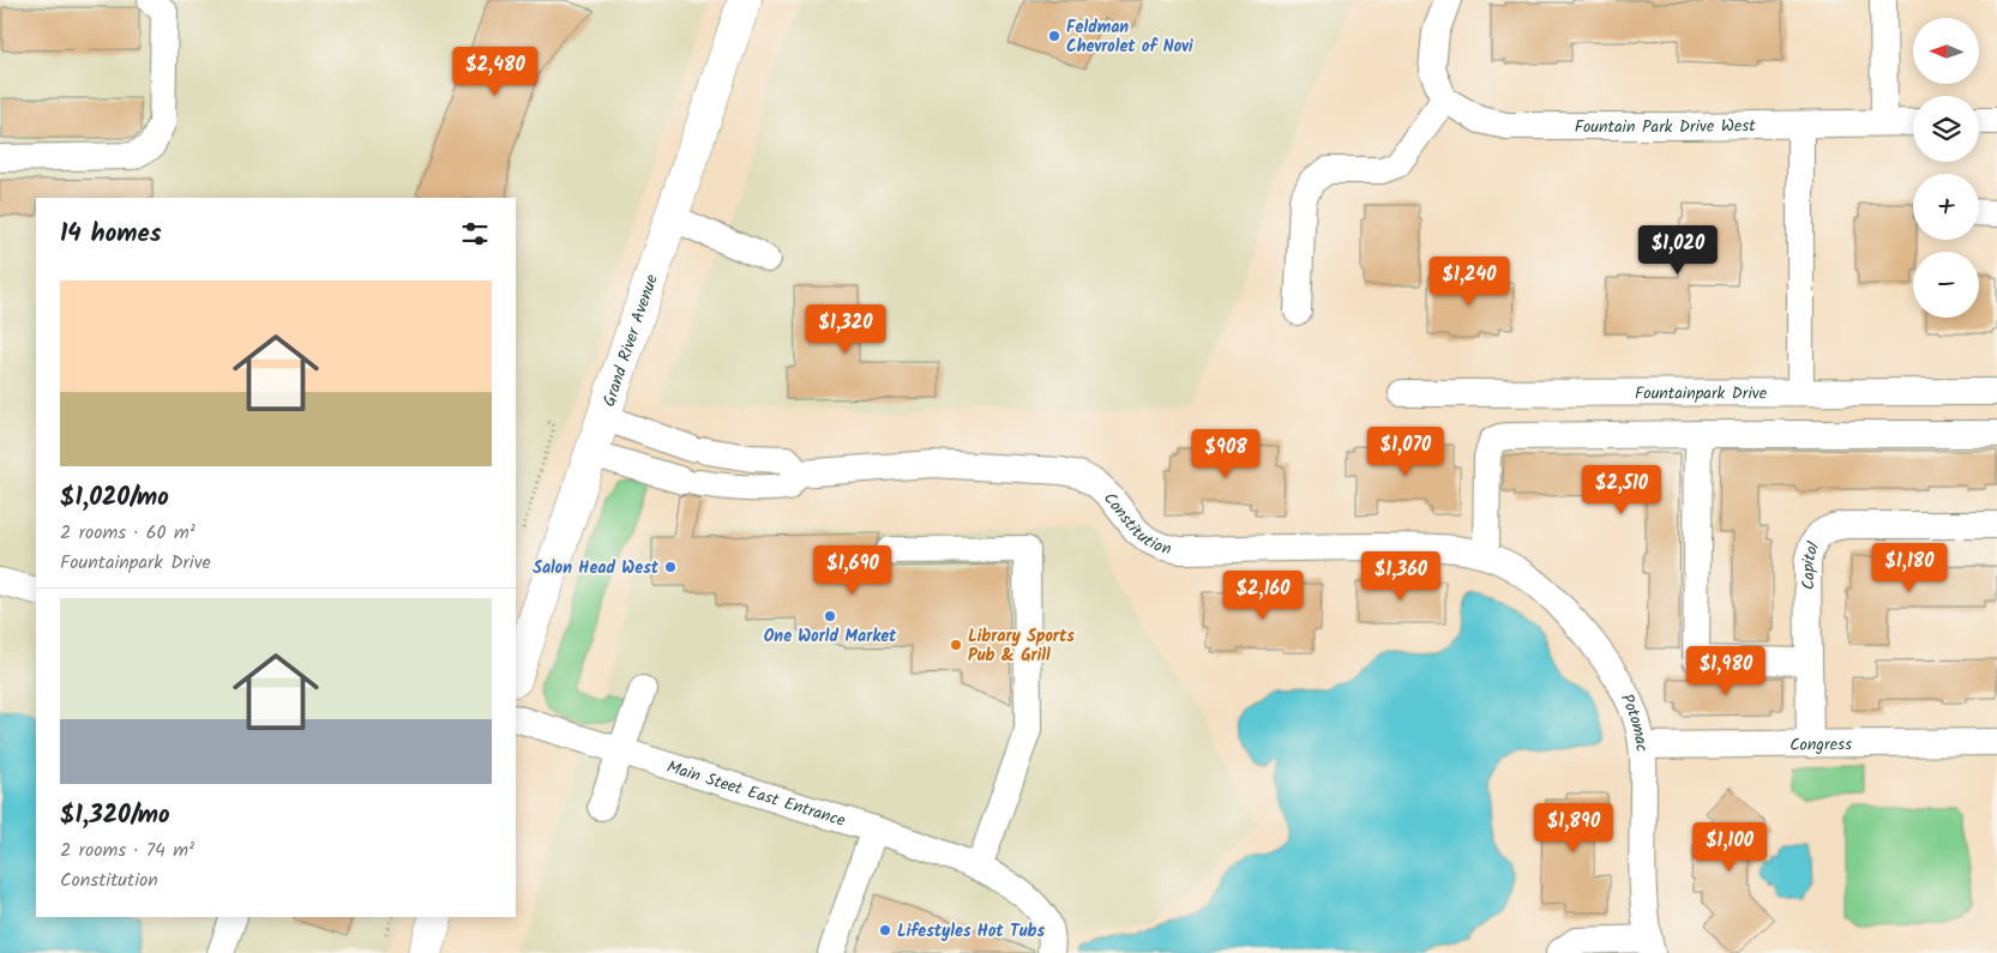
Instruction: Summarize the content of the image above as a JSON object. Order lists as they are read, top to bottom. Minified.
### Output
{"streets":{"main road":["Grand River Avenue"],"street":["Fountain Park Drive West","Fountainpark Drive","Constitution","Capitol","Potomac","Congress","Main Steet East Entrance"]},"crossings":[["Grand River Avenue","Constitution"],["Constitution","Potomac"],["Capitol","Congress"],["Potomac","Congress"]],"places":["Feldman Chevrolet of Novi","Salon Head West","One World Market","Library Sports Pub & Grill","Lifestyles Hot Tubs"],"north":"left","page":{"map_buttons":["+","−"],"price":["$2,480","$1,020","$1,240","$1,320","$1,070","$908","$2,510","$1,180","$1,690","$1,360","$2,160","$1,980","$1,890","$1,100"],"heading":"14 homes","list":[{"name":"$1,020/mo","note":"2 rooms · 60 m² · Fountainpark Drive"},{"name":"$1,320/mo","note":"2 rooms · 74 m² · Constitution"}]}}
